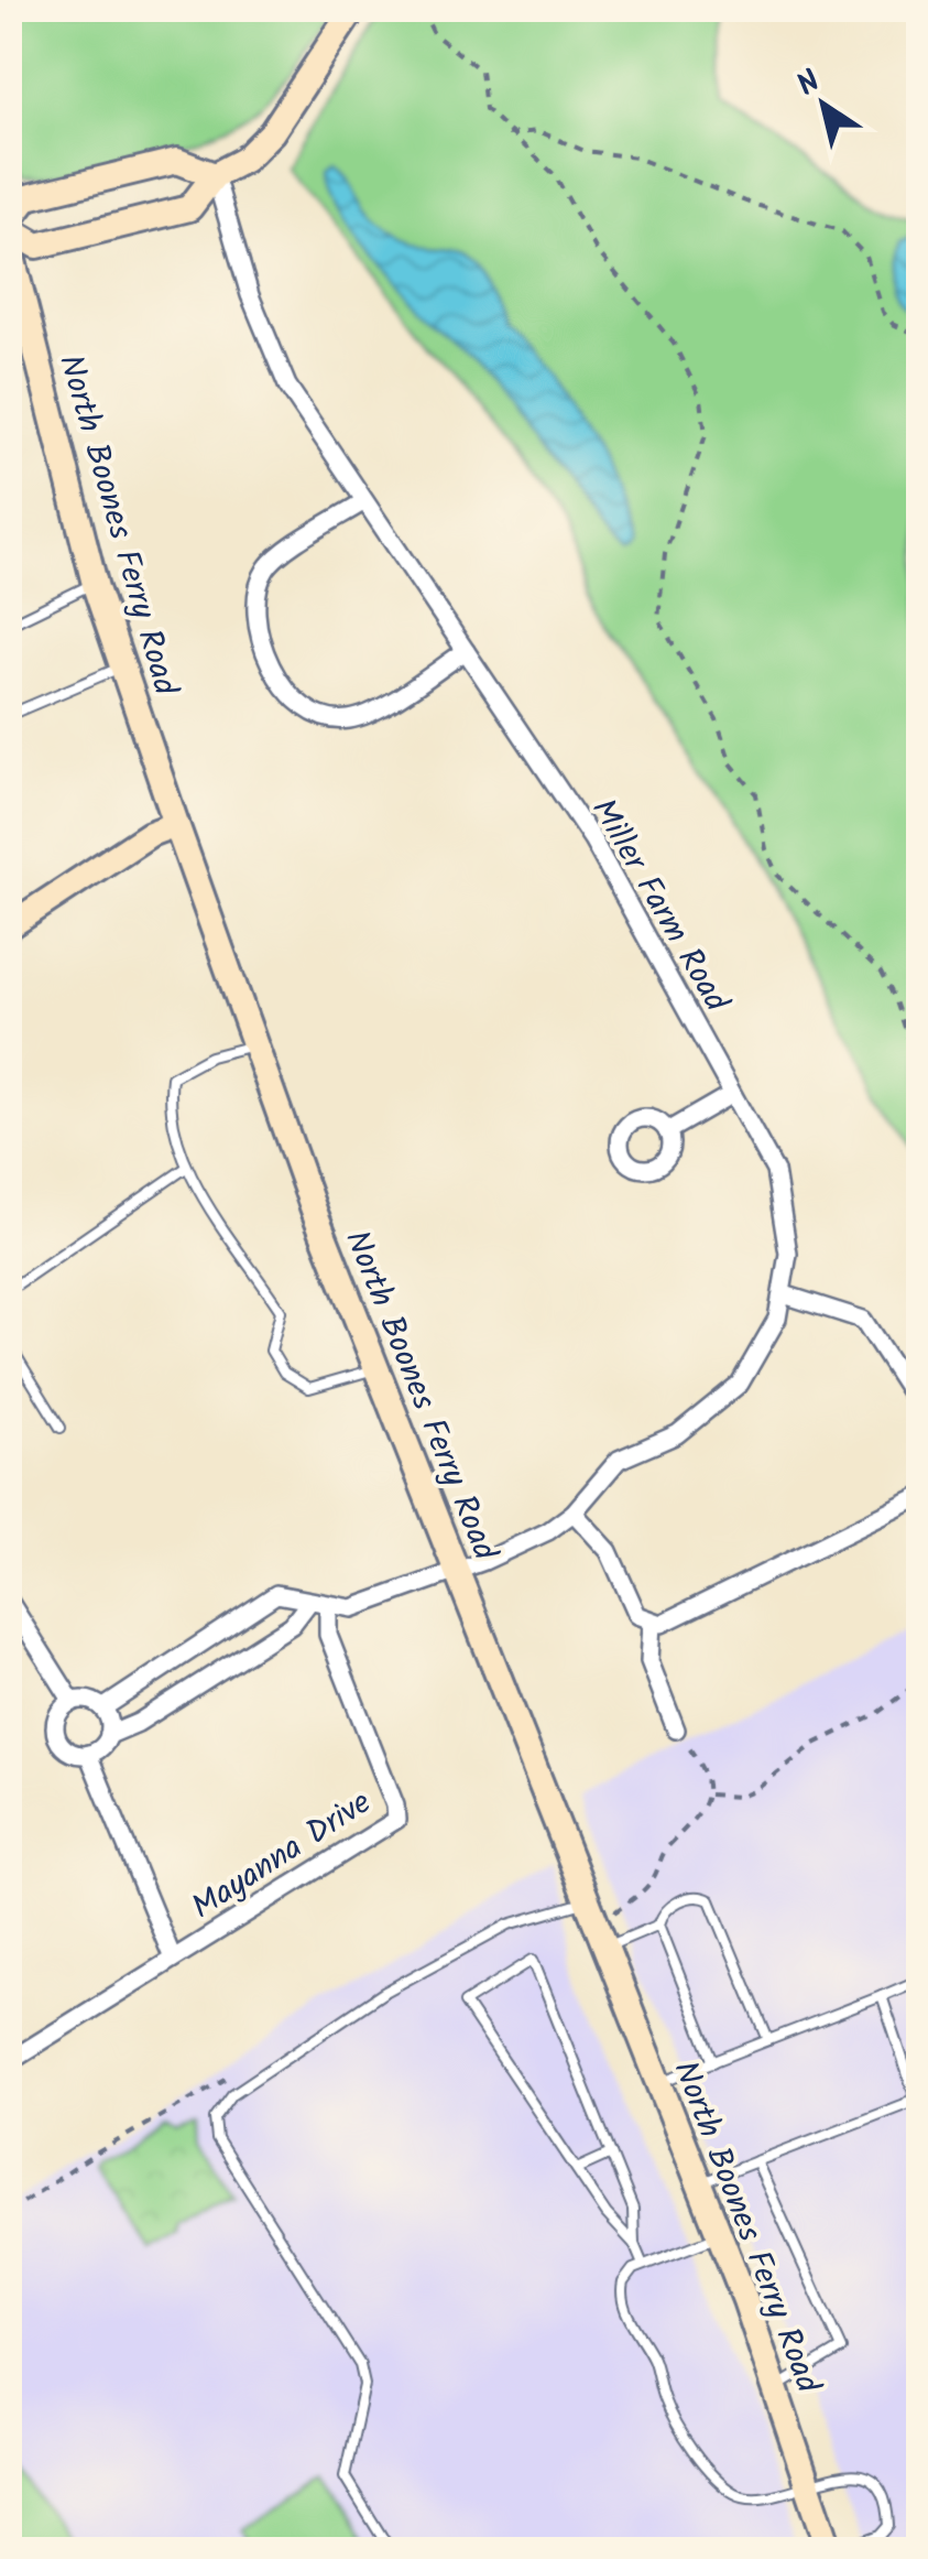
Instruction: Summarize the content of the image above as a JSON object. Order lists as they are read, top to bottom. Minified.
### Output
{"streets":{"main road":["North Boones Ferry Road"],"street":["Miller Farm Road","Mayanna Drive"]},"crossings":[["North Boones Ferry Road","Miller Farm Road"],["Miller Farm Road","Mayanna Drive"]],"north":"top left"}
